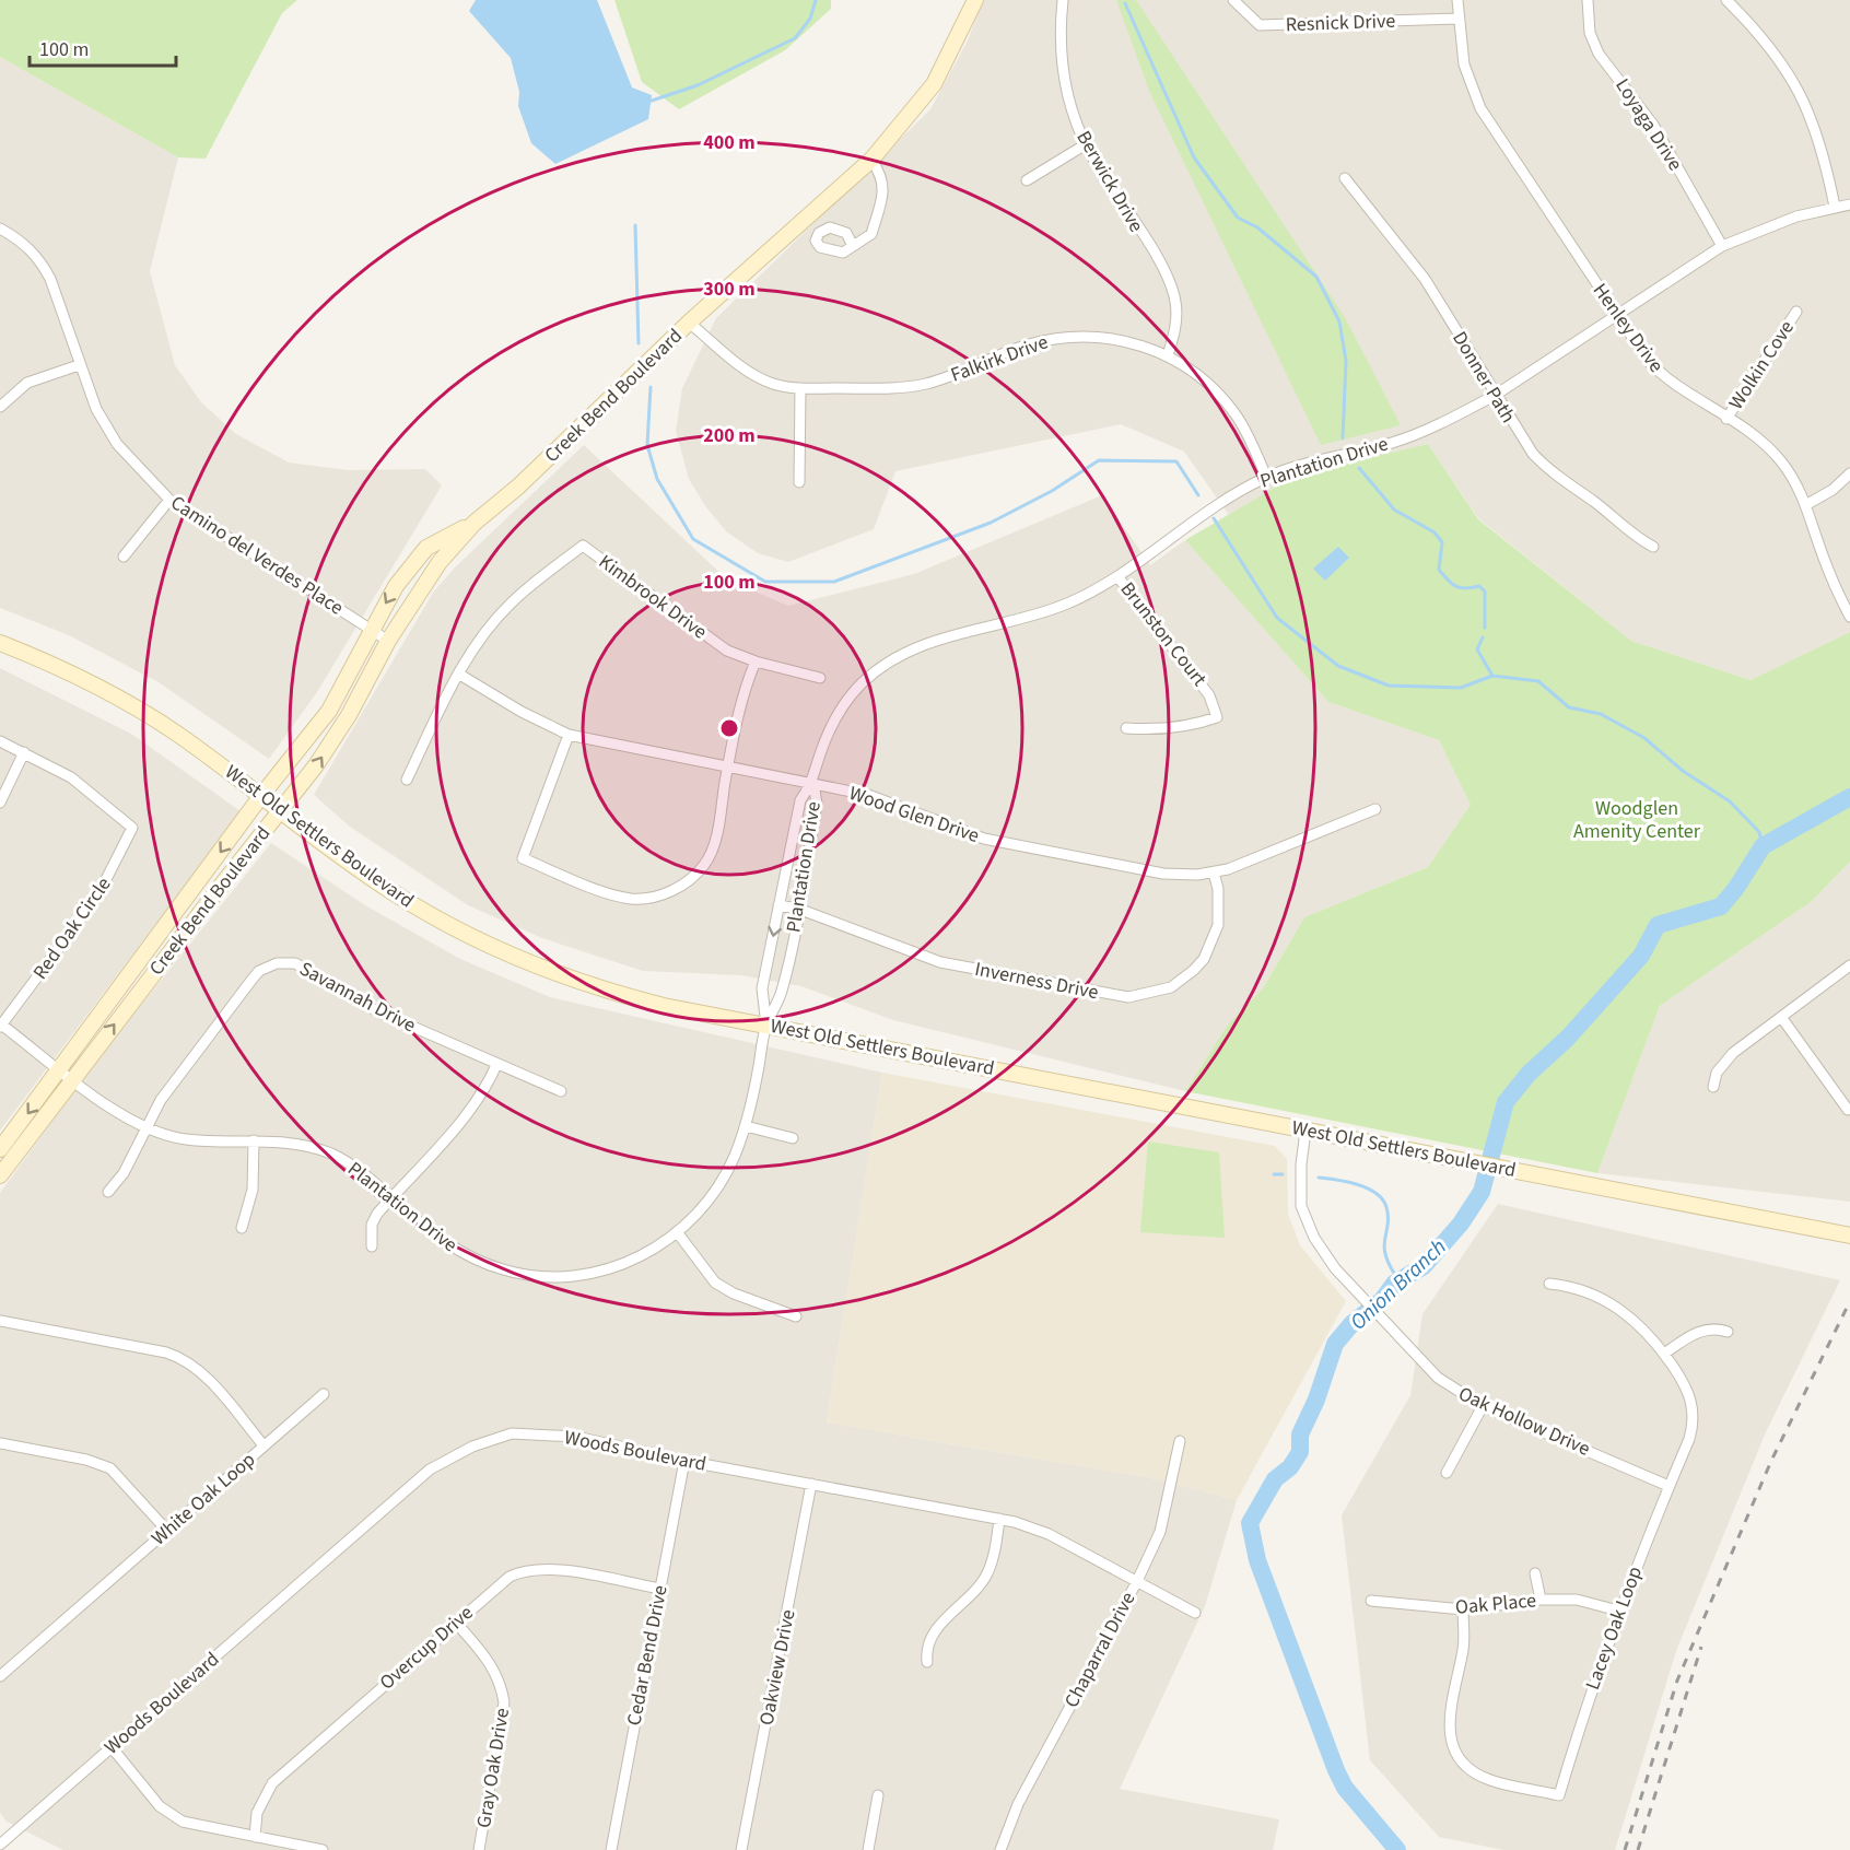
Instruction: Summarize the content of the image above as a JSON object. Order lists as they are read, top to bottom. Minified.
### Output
{"streets":{"street":["Resnick Drive","Loyaga Drive","Berwick Drive","Henley Drive","Falkirk Drive","Wolkin Cove","Donner Path","Creek Bend Boulevard","Plantation Drive","Camino del Verdes Place","Kimbrook Drive","Brunston Court","Wood Glen Drive","West Old Settlers Boulevard","Red Oak Circle","Inverness Drive","Savannah Drive","Oak Hollow Drive","Woods Boulevard","White Oak Loop","Oak Place","Lacey Oak Loop","Overcup Drive","Chaparral Drive","Cedar Bend Drive","Oakview Drive","Gray Oak Drive"]},"crossings":[["Resnick Drive","Henley Drive"],["Loyaga Drive","Plantation Drive"],["Berwick Drive","Falkirk Drive"],["Henley Drive","Wolkin Cove"],["Henley Drive","Plantation Drive"],["Falkirk Drive","Creek Bend Boulevard"],["Falkirk Drive","Plantation Drive"],["Donner Path","Plantation Drive"],["Creek Bend Boulevard","Plantation Drive"],["Creek Bend Boulevard","Camino del Verdes Place"],["Creek Bend Boulevard","West Old Settlers Boulevard"],["Plantation Drive","Brunston Court"],["Plantation Drive","Wood Glen Drive"],["Plantation Drive","West Old Settlers Boulevard"],["Plantation Drive","Red Oak Circle"],["Plantation Drive","Inverness Drive"],["Plantation Drive","Savannah Drive"],["Kimbrook Drive","Wood Glen Drive"],["Wood Glen Drive","Inverness Drive"],["West Old Settlers Boulevard","Oak Hollow Drive"],["Oak Hollow Drive","Lacey Oak Loop"],["Woods Boulevard","Chaparral Drive"],["Woods Boulevard","Cedar Bend Drive"],["Woods Boulevard","Oakview Drive"],["Oak Place","Lacey Oak Loop"],["Overcup Drive","Cedar Bend Drive"],["Overcup Drive","Gray Oak Drive"]],"water":["Onion Branch"],"parks":["Woodglen Amenity Center"],"scale_bar":"100 m","rings":["400 m","300 m","200 m","100 m"]}
